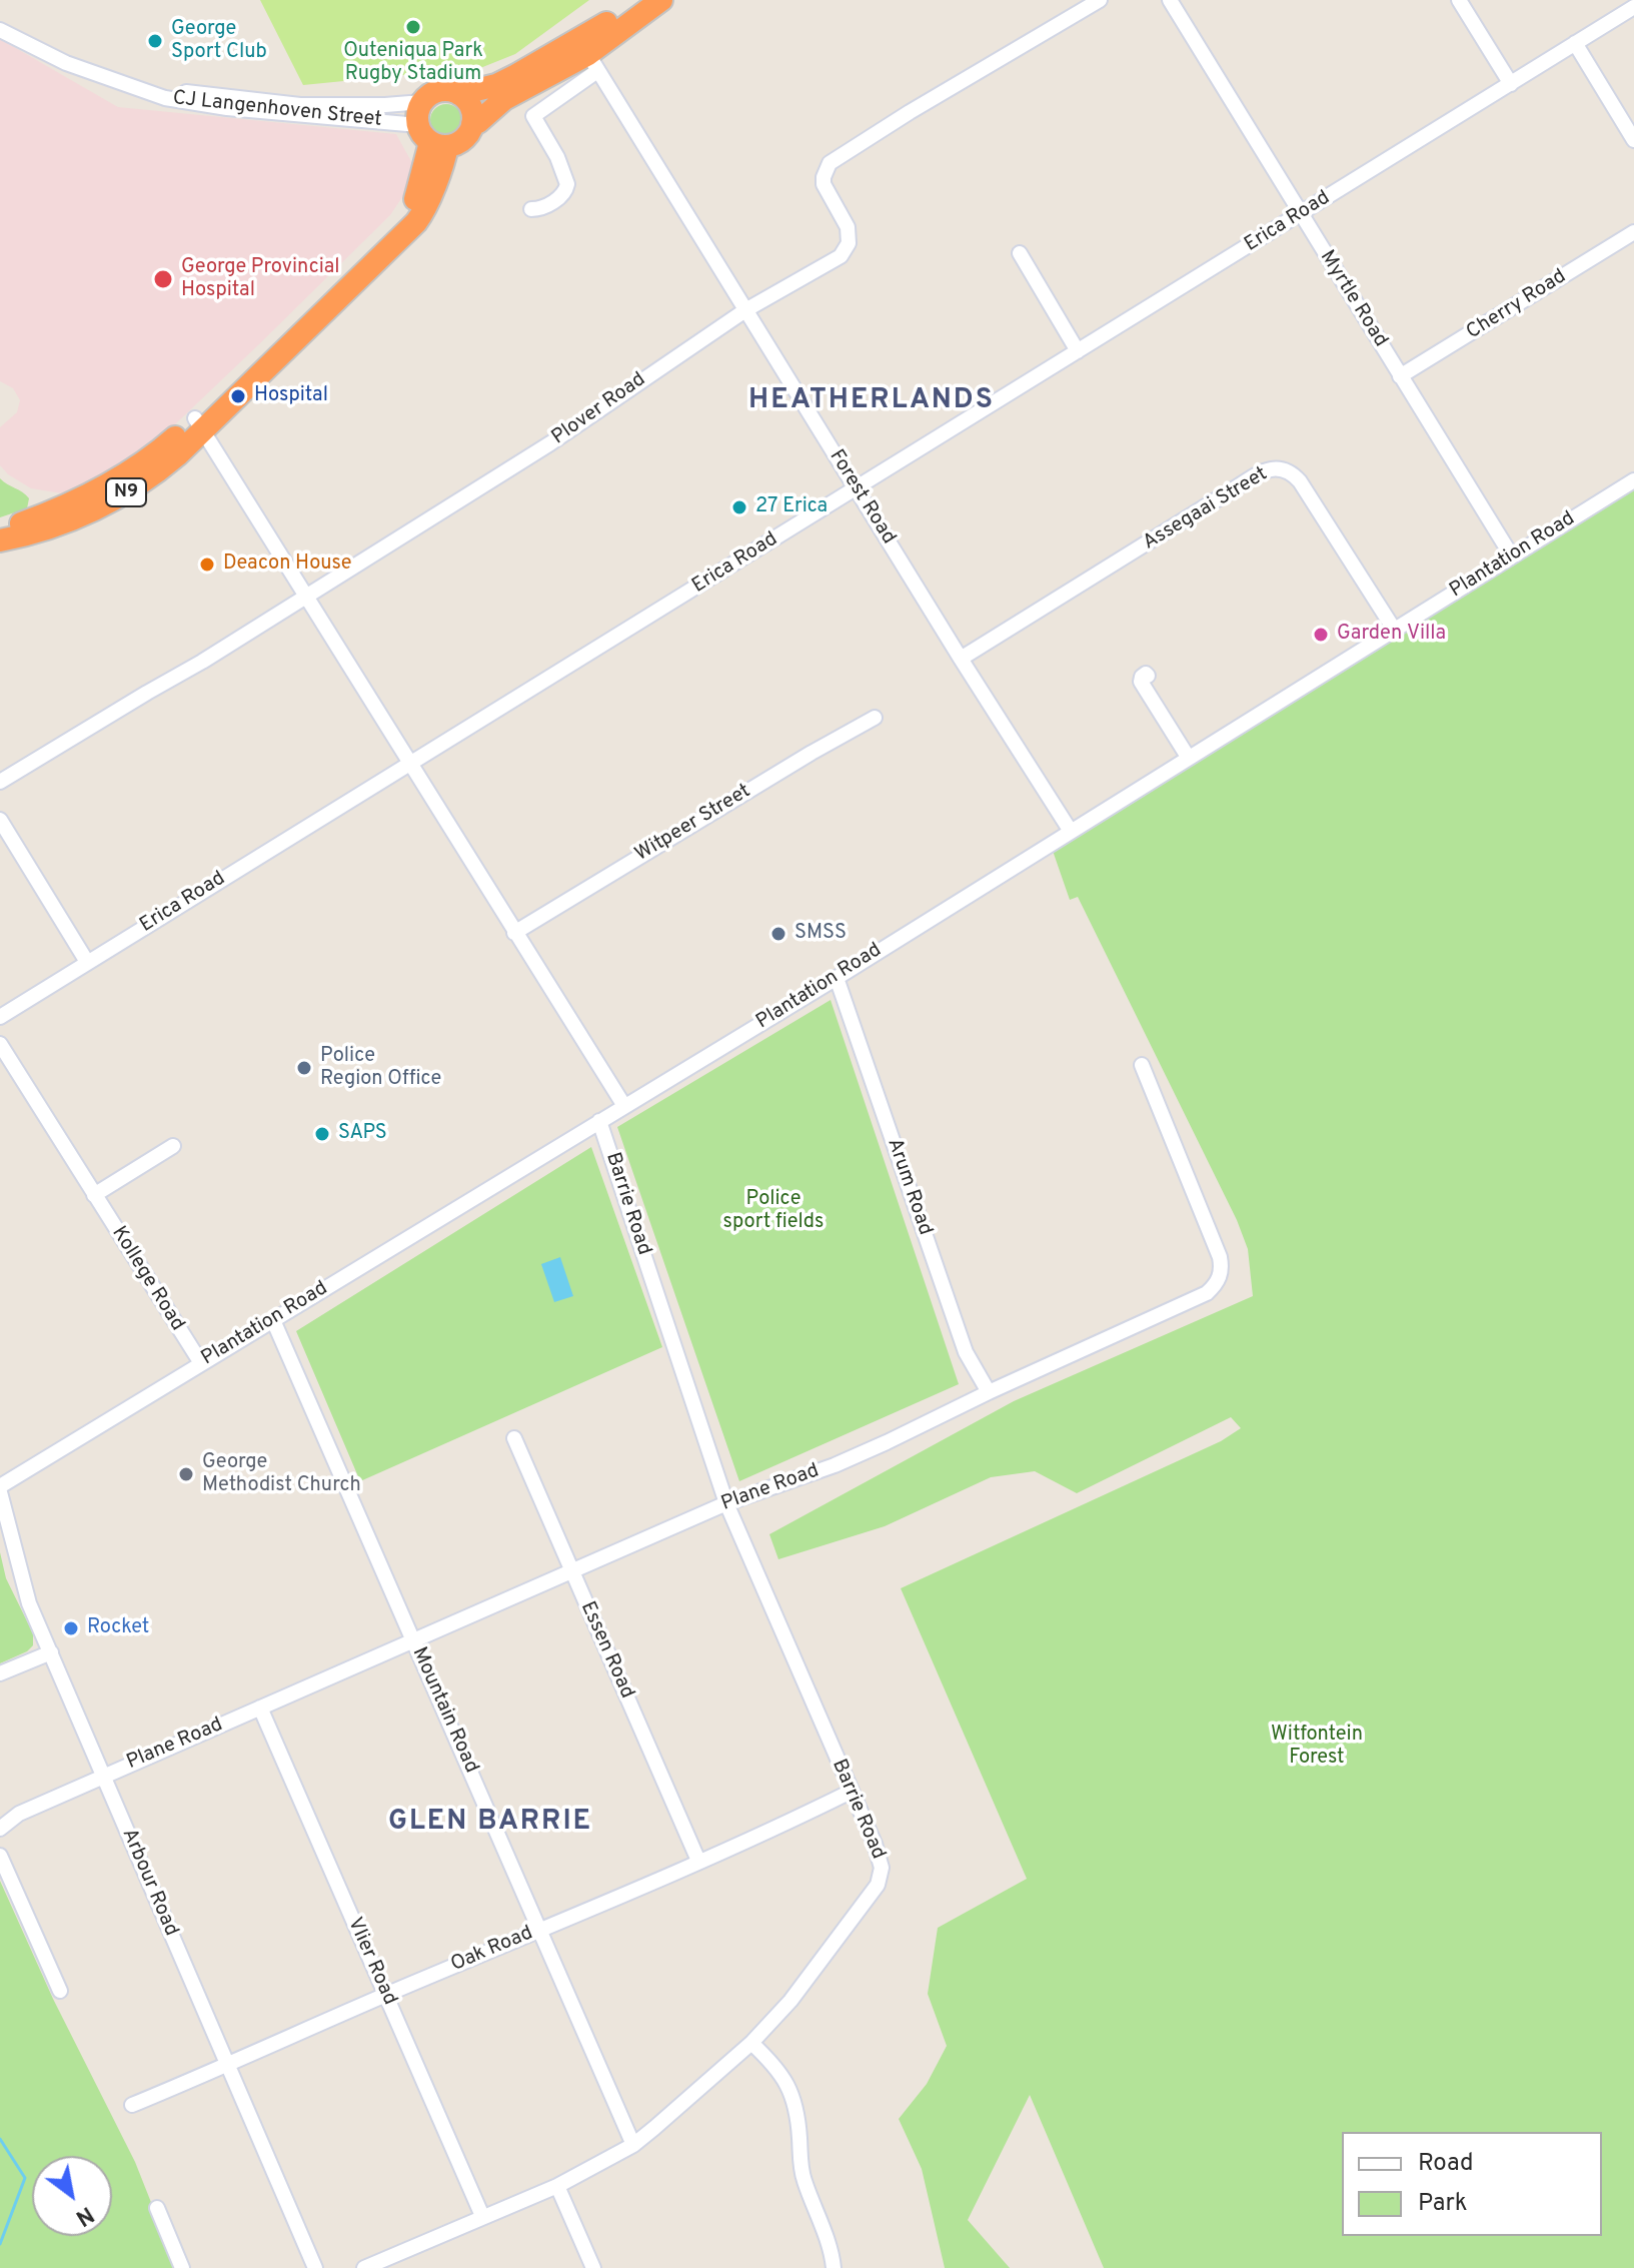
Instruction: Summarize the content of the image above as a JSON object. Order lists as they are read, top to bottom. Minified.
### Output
{"streets":{"highway":["N9"],"street":["CJ Langenhoven Street","Erica Road","Myrtle Road","Cherry Road","Plover Road","Forest Road","Assegaai Street","Plantation Road","Witpeer Street","Arum Road","Barrie Road","Kollege Road","Plane Road","Essen Road","Mountain Road","Arbour Road","Oak Road","Vlier Road"]},"crossings":[["CJ Langenhoven Street","N9"],["Erica Road","Myrtle Road"],["Erica Road","Forest Road"],["Myrtle Road","Cherry Road"],["Myrtle Road","Plantation Road"],["Plover Road","Forest Road"],["Forest Road","Assegaai Street"],["Forest Road","Plantation Road"],["Assegaai Street","Plantation Road"],["Plantation Road","Arum Road"],["Plantation Road","Barrie Road"],["Plantation Road","Kollege Road"],["Plantation Road","Mountain Road"],["Plantation Road","Arbour Road"],["Arum Road","Plane Road"],["Barrie Road","Plane Road"],["Barrie Road","Mountain Road"],["Barrie Road","Oak Road"],["Barrie Road","Vlier Road"],["Plane Road","Essen Road"],["Plane Road","Mountain Road"],["Plane Road","Arbour Road"],["Plane Road","Vlier Road"],["Essen Road","Oak Road"],["Mountain Road","Oak Road"],["Arbour Road","Oak Road"],["Oak Road","Vlier Road"]],"districts":["HEATHERLANDS","GLEN BARRIE"],"parks":["Police sport fields","Witfontein Forest"],"places":["Outeniqua Park Rugby Stadium","George Sport Club","George Provincial Hospital","Hospital","27 Erica","Deacon House","Garden Villa","SMSS","Police Region Office","SAPS","George Methodist Church","Rocket"],"legend":["Road","Park"],"north":"bottom right"}
